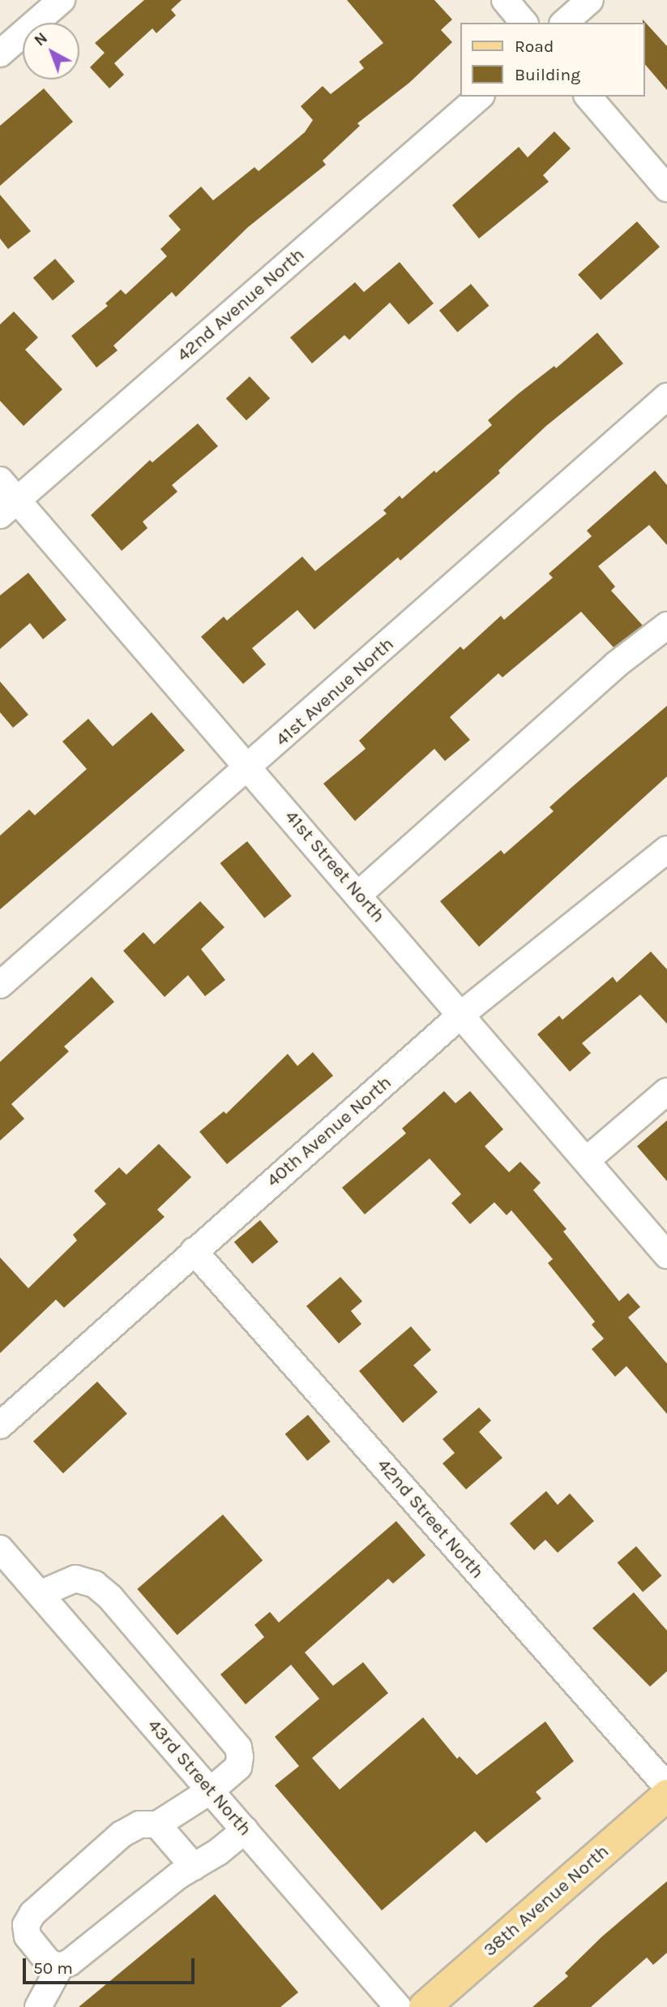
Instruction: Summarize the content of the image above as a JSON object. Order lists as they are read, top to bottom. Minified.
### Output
{"streets":{"main road":["38th Avenue North"],"street":["42nd Avenue North","41st Avenue North","41st Street North","40th Avenue North","42nd Street North","43rd Street North"]},"crossings":[["42nd Avenue North","41st Street North"],["41st Avenue North","41st Street North"],["41st Street North","40th Avenue North"],["40th Avenue North","42nd Street North"]],"legend":["Road","Building"],"scale_bar":"50 m","north":"top left"}
